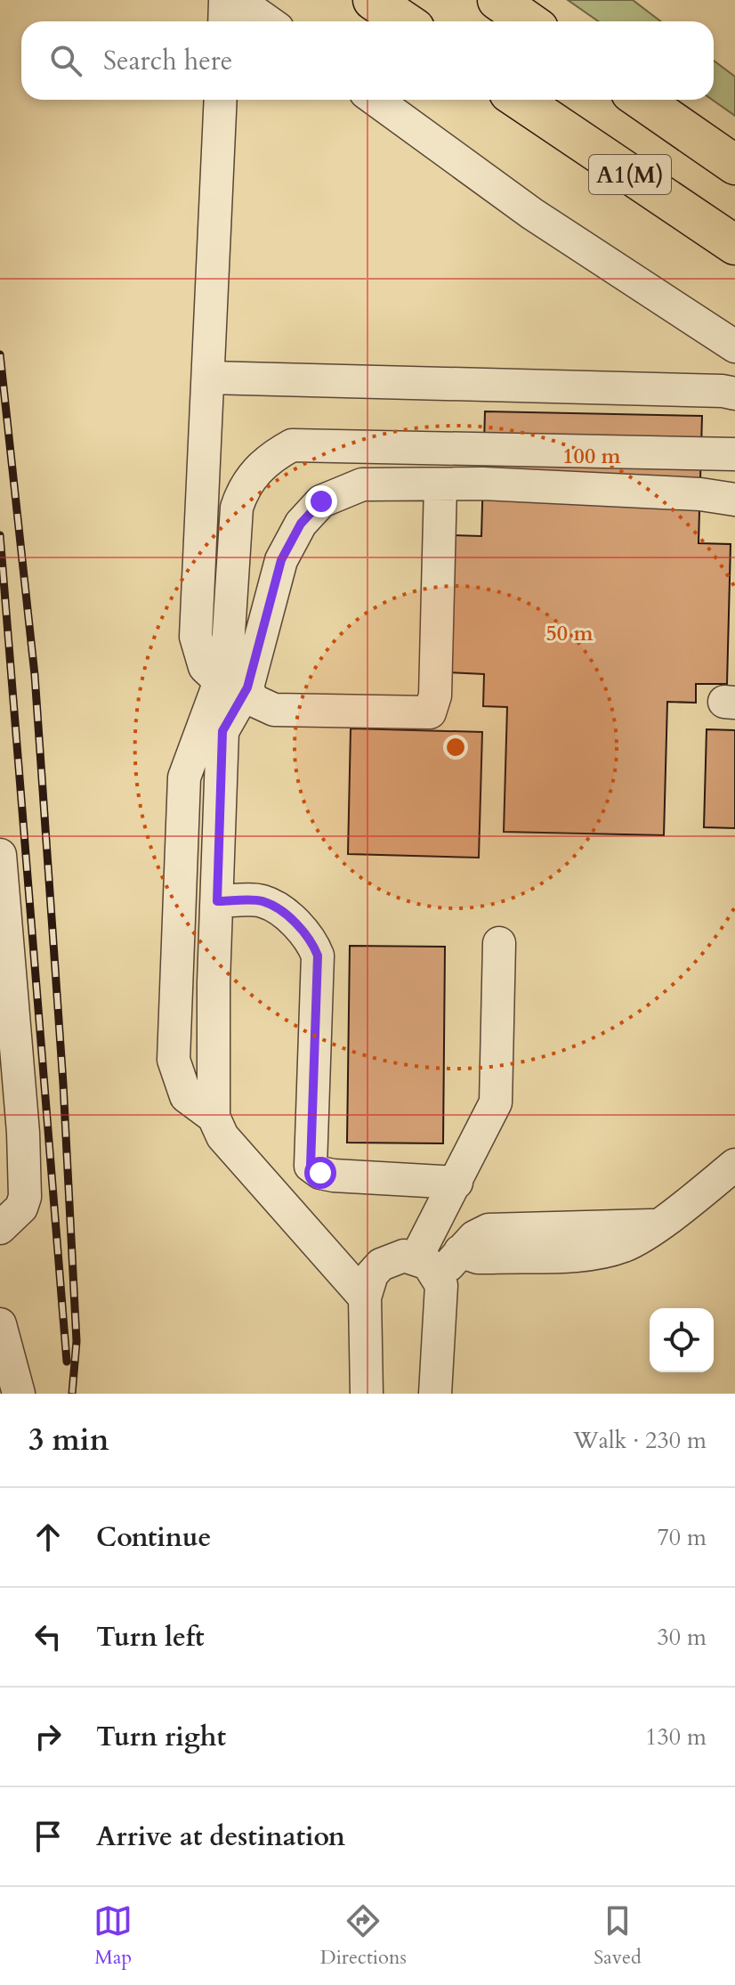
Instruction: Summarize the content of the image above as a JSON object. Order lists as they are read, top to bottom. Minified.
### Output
{"streets":{"highway":["A1(M)"]},"page":{"search":"Search here","heading":["3 min","Walk · 230 m"],"list":[["Continue","70 m"],["Turn left","30 m"],["Turn right","130 m"],"Arrive at destination"],"nav":["Map","Directions","Saved"]},"rings":["100 m","50 m"]}
